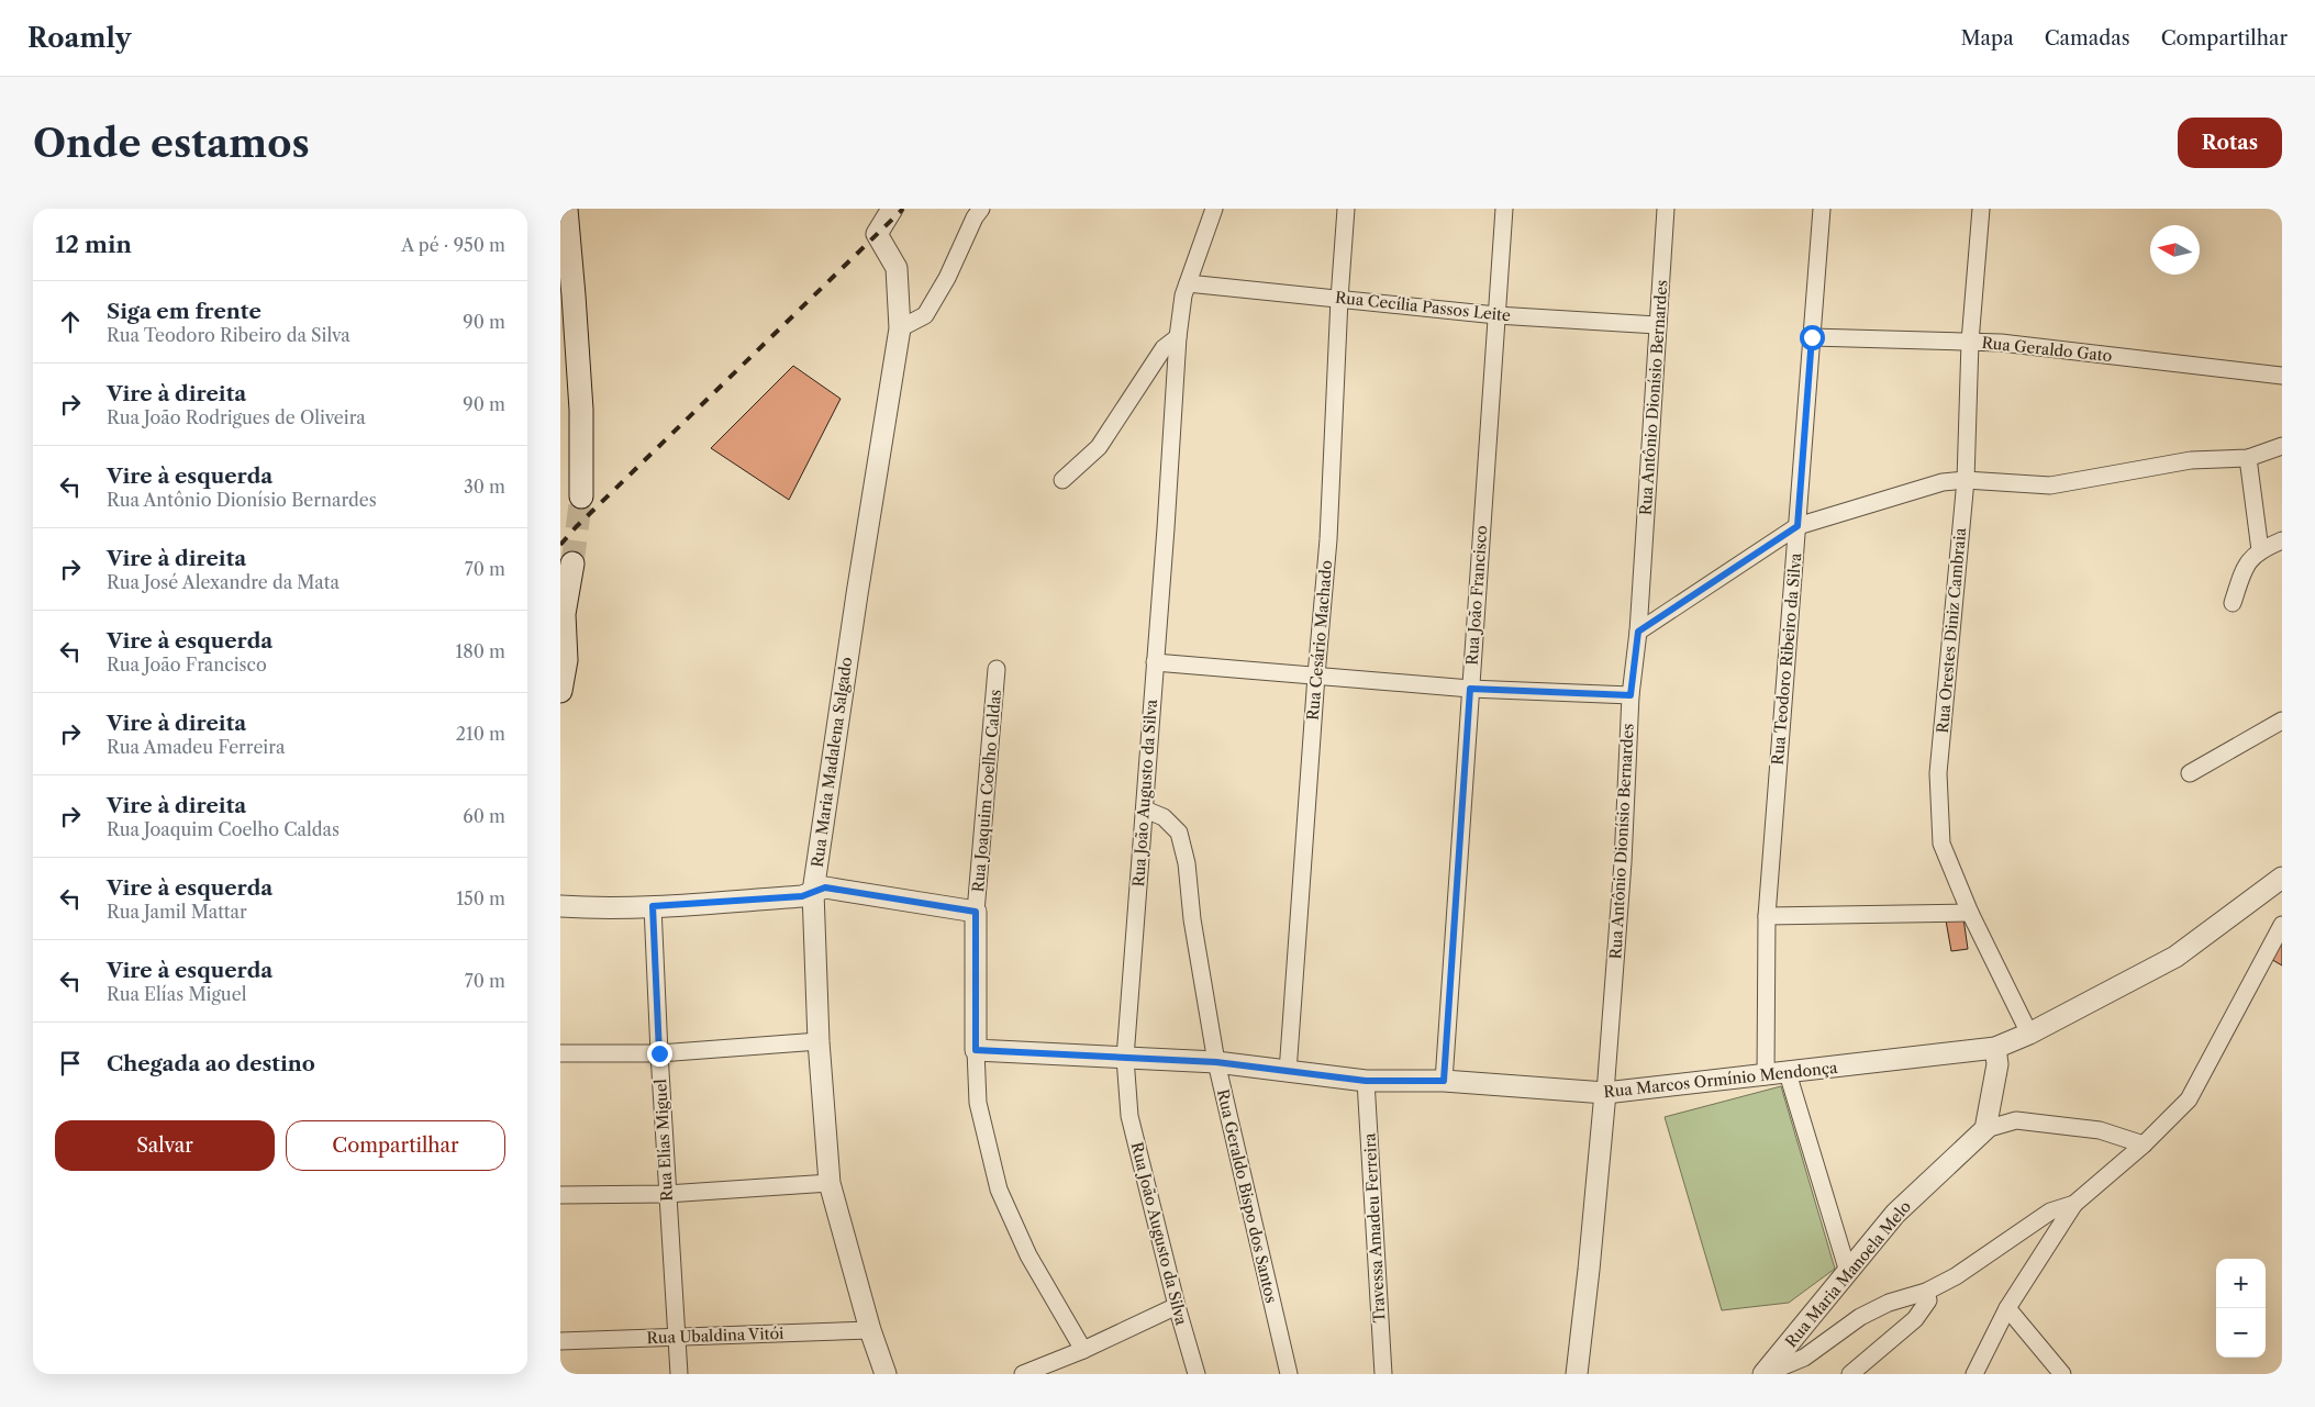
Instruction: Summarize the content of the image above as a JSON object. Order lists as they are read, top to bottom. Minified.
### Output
{"streets":{"street":["Rua Cecília Passos Leite","Rua Geraldo Gato","Rua Antônio Dionísio Bernardes","Rua João Francisco","Rua Orestes Diniz Cambraia","Rua Cesário Machado","Rua Teodoro Ribeiro da Silva","Rua Maria Madalena Salgado","Rua Joaquim Coelho Caldas","Rua João Augusto da Silva","Rua Marcos Ormínio Mendonça","Rua Elías Miguel","Rua Geraldo Bispo dos Santos","Travessa Amadeu Ferreira","Rua Maria Manoela Melo","Rua Ubaldina Vitói"]},"crossings":[["Rua Cecília Passos Leite","Rua Antônio Dionísio Bernardes"],["Rua Cecília Passos Leite","Rua João Francisco"],["Rua Cecília Passos Leite","Rua Cesário Machado"],["Rua Cecília Passos Leite","Rua João Augusto da Silva"],["Rua Geraldo Gato","Rua Orestes Diniz Cambraia"],["Rua Geraldo Gato","Rua Teodoro Ribeiro da Silva"],["Rua Antônio Dionísio Bernardes","Rua Marcos Ormínio Mendonça"],["Rua João Francisco","Rua Marcos Ormínio Mendonça"],["Rua Orestes Diniz Cambraia","Rua Marcos Ormínio Mendonça"],["Rua Cesário Machado","Rua Marcos Ormínio Mendonça"],["Rua Teodoro Ribeiro da Silva","Rua Marcos Ormínio Mendonça"],["Rua Maria Madalena Salgado","Rua Ubaldina Vitói"],["Rua Joaquim Coelho Caldas","Rua Marcos Ormínio Mendonça"],["Rua João Augusto da Silva","Rua Marcos Ormínio Mendonça"],["Rua João Augusto da Silva","Rua Geraldo Bispo dos Santos"],["Rua Marcos Ormínio Mendonça","Rua Geraldo Bispo dos Santos"],["Rua Marcos Ormínio Mendonça","Travessa Amadeu Ferreira"],["Rua Elías Miguel","Rua Ubaldina Vitói"]],"north":"left","page":{"header":"Roamly","nav":["Mapa","Camadas","Compartilhar"],"buttons":["Rotas",["Salvar","Compartilhar"]],"title":"Onde estamos","heading":["12 min","A pé · 950 m"],"list":[["Siga em frente","Rua Teodoro Ribeiro da Silva","90 m"],["Vire à direita","Rua João Rodrigues de Oliveira","90 m"],["Vire à esquerda","Rua Antônio Dionísio Bernardes","30 m"],["Vire à direita","Rua José Alexandre da Mata","70 m"],["Vire à esquerda","Rua João Francisco","180 m"],["Vire à direita","Rua Amadeu Ferreira","210 m"],["Vire à direita","Rua Joaquim Coelho Caldas","60 m"],["Vire à esquerda","Rua Jamil Mattar","150 m"],["Vire à esquerda","Rua Elías Miguel","70 m"],"Chegada ao destino"],"map_buttons":["+","−"]}}
